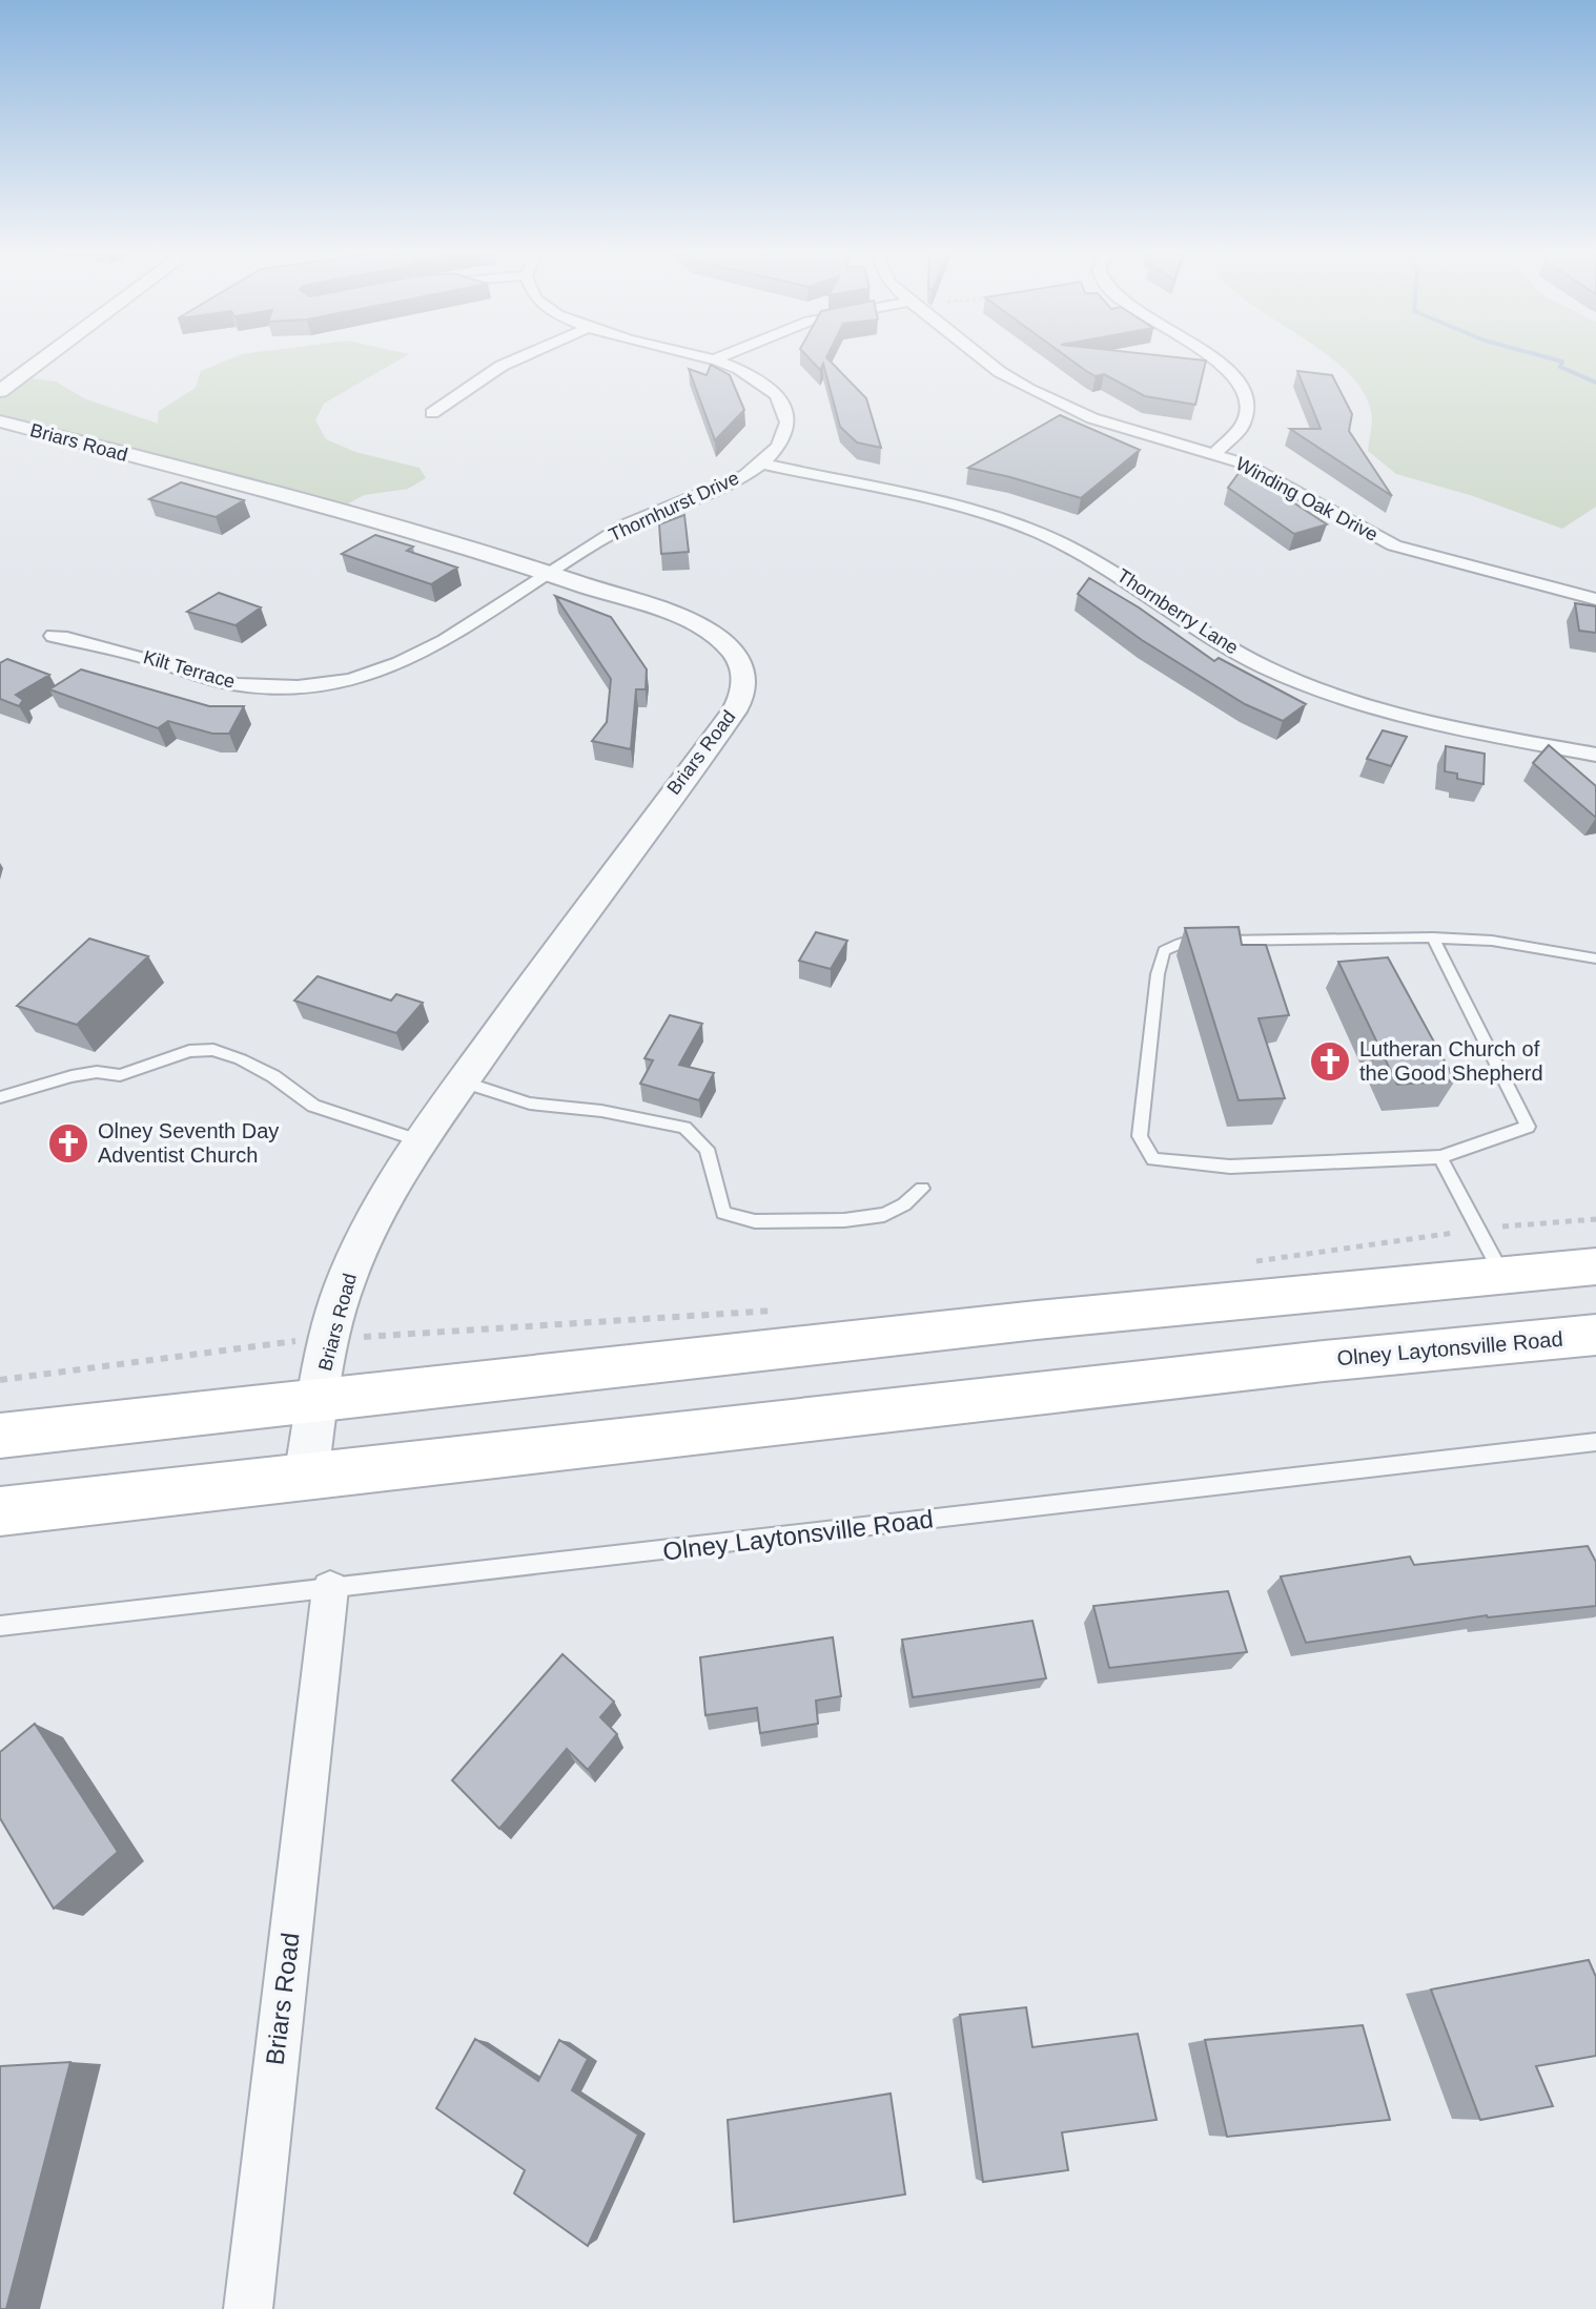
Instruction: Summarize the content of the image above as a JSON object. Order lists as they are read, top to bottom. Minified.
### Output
{"streets":{"main road":["Olney Laytonsville Road"],"street":["Briars Road","Winding Oak Drive","Thornhurst Drive","Thornberry Lane","Kilt Terrace"]},"crossings":[["Briars Road","Thornhurst Drive"],["Briars Road","Kilt Terrace"],["Briars Road","Olney Laytonsville Road"],["Thornhurst Drive","Thornberry Lane"],["Thornhurst Drive","Kilt Terrace"]],"places":{"church":["Lutheran Church of the Good Shepherd","Olney Seventh Day Adventist Church"]}}
